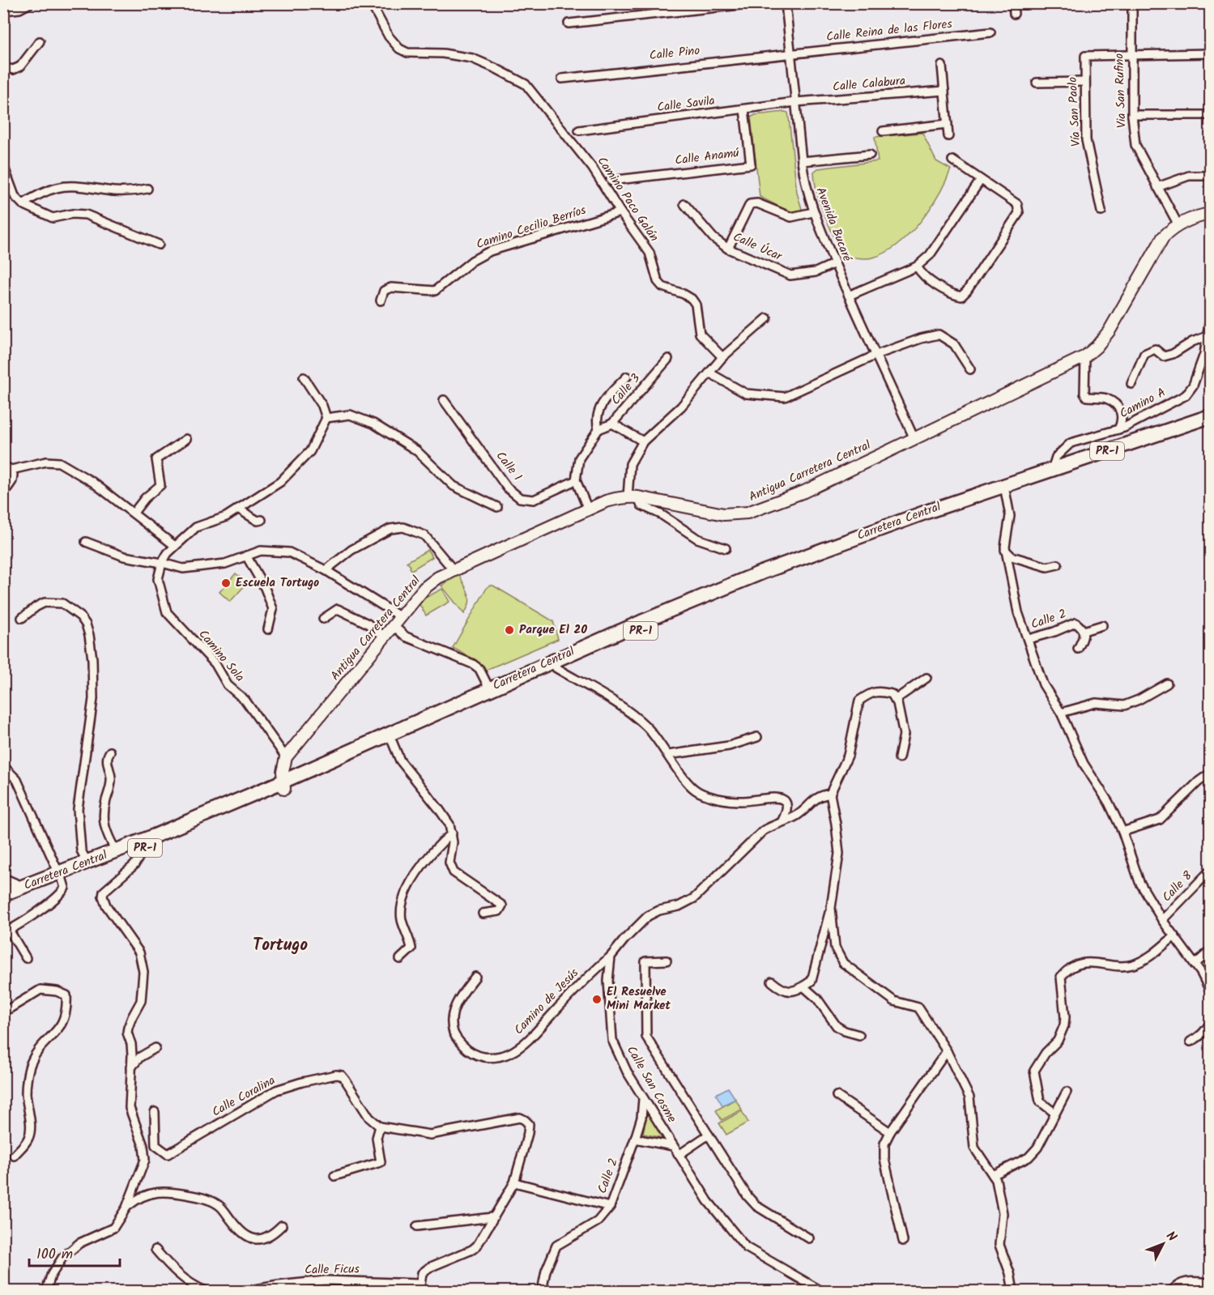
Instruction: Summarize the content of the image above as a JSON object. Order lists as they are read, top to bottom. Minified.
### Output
{"streets":{"highway":["PR-1","Carretera Central"],"street":["Calle Reina de las Flores","Calle Pino","Calle Calabura","Via San Rufino","Calle Savila","Vía San Paolo","Calle Anamú","Camino Paco Galán","Avenida Bucaré","Camino Cecilio Berríos","Calle Úcar","Calle 3","Camino A","Calle 1","Antigua Carretera Central","Calle 2","Camino Sola","Calle 8","Camino de Jesús","Calle San Cosme","Calle Coralina","Calle Ficus"]},"crossings":[["Calle Reina de las Flores","Calle Pino"],["Calle Reina de las Flores","Avenida Bucaré"],["Calle Pino","Avenida Bucaré"],["Calle Calabura","Calle Savila"],["Calle Calabura","Avenida Bucaré"],["Via San Rufino","Vía San Paolo"],["Via San Rufino","Antigua Carretera Central"],["Calle Savila","Calle Anamú"],["Calle Savila","Avenida Bucaré"],["Camino Paco Galán","Camino Cecilio Berríos"],["Avenida Bucaré","Calle Úcar"],["Avenida Bucaré","Antigua Carretera Central"],["Camino A","Carretera Central"],["Antigua Carretera Central","Camino Sola"],["Calle 2","Calle San Cosme"],["Camino de Jesús","Calle San Cosme"]],"districts":["Tortugo"],"places":["Escuela Tortugo","Parque El 20","El Resuelve Mini Market"],"scale_bar":"100 m","north":"top right"}
